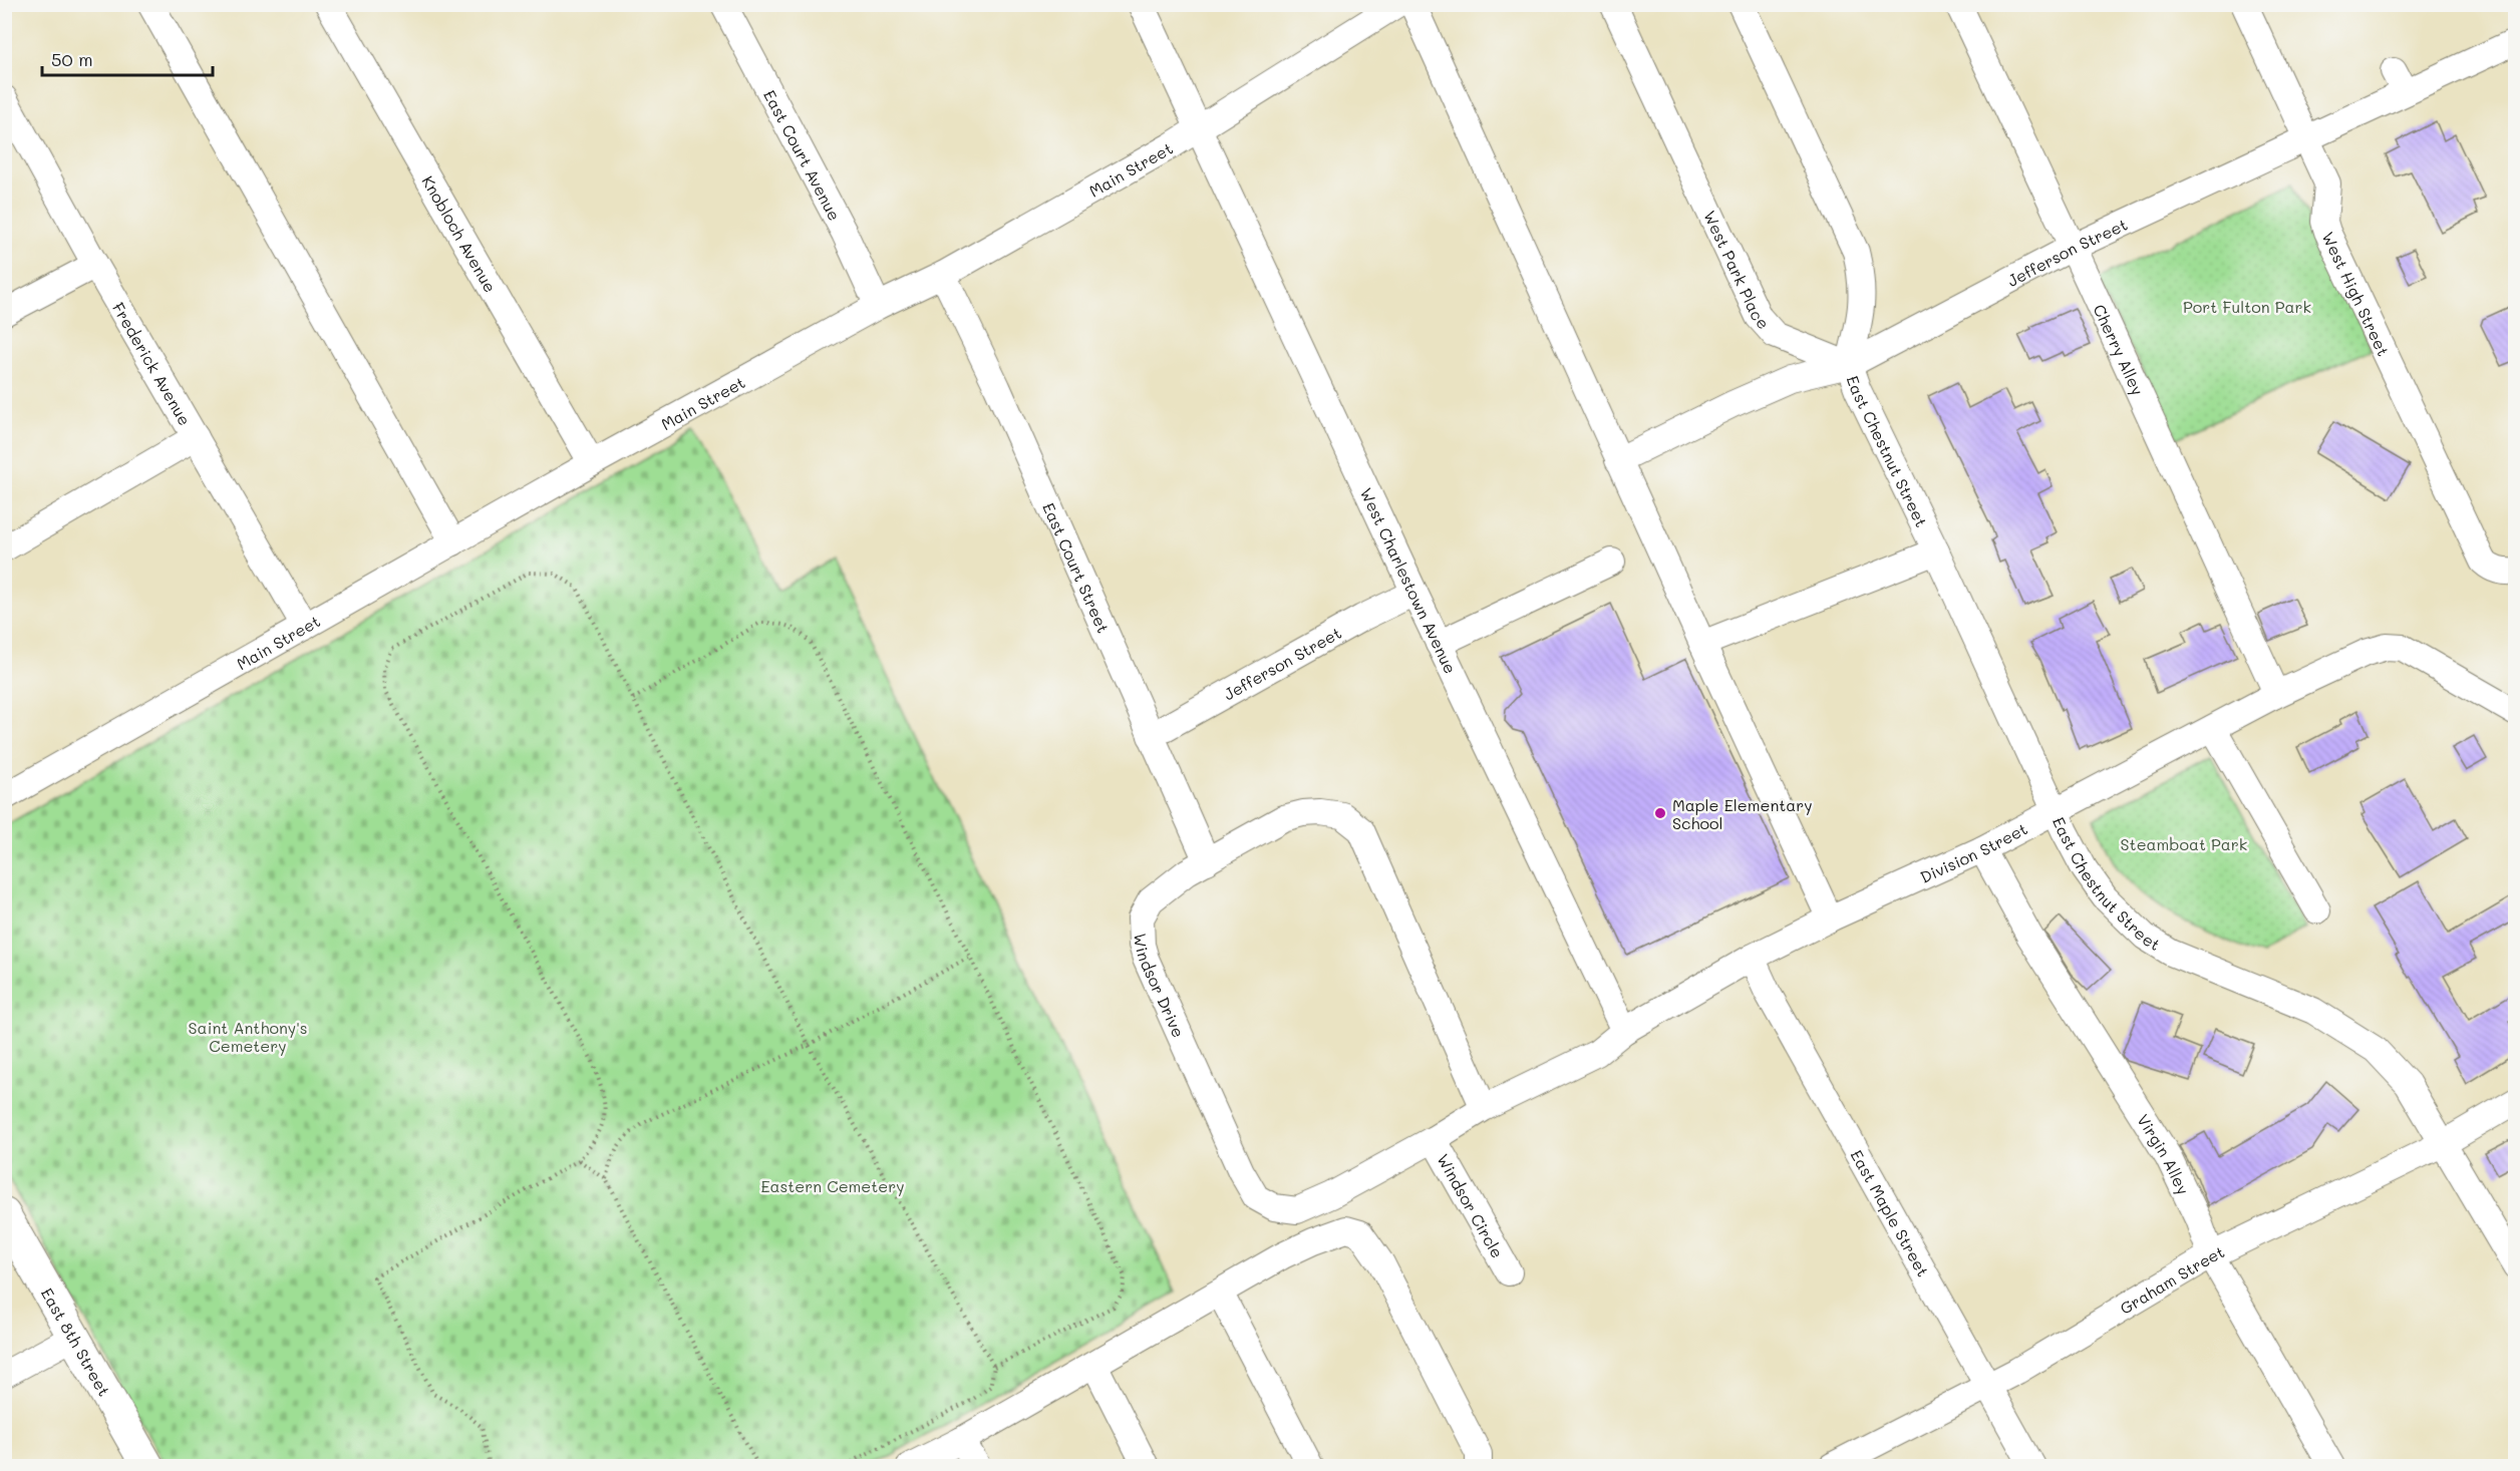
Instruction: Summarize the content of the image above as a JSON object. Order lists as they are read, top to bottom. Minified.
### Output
{"streets":{"main road":["East 8th Street"],"street":["East Court Avenue","Main Street","Knobloch Avenue","Jefferson Street","West Park Place","West High Street","Cherry Alley","Frederick Avenue","East Chestnut Street","East Court Street","West Charlestown Avenue","Division Street","Windsor Drive","Virgin Alley","Windsor Circle","East Maple Street","Graham Street"]},"crossings":[["East Court Avenue","Main Street"],["Main Street","Knobloch Avenue"],["Main Street","Frederick Avenue"],["Main Street","East Court Street"],["Main Street","West Charlestown Avenue"],["Jefferson Street","West Park Place"],["Jefferson Street","West High Street"],["Jefferson Street","Cherry Alley"],["Jefferson Street","East Chestnut Street"],["Jefferson Street","East Court Street"],["Jefferson Street","West Charlestown Avenue"],["West Park Place","East Chestnut Street"],["Cherry Alley","Division Street"],["East Chestnut Street","Division Street"],["East Chestnut Street","Graham Street"],["East Court Street","Windsor Drive"],["West Charlestown Avenue","Division Street"],["West Charlestown Avenue","Windsor Drive"],["Division Street","Windsor Drive"],["Division Street","Virgin Alley"],["Division Street","East Maple Street"],["Windsor Drive","Windsor Circle"],["Virgin Alley","Graham Street"],["East Maple Street","Graham Street"]],"parks":["Port Fulton Park","Steamboat Park","Saint Anthony's Cemetery","Eastern Cemetery"],"places":["Maple Elementary School"],"scale_bar":"50 m"}
